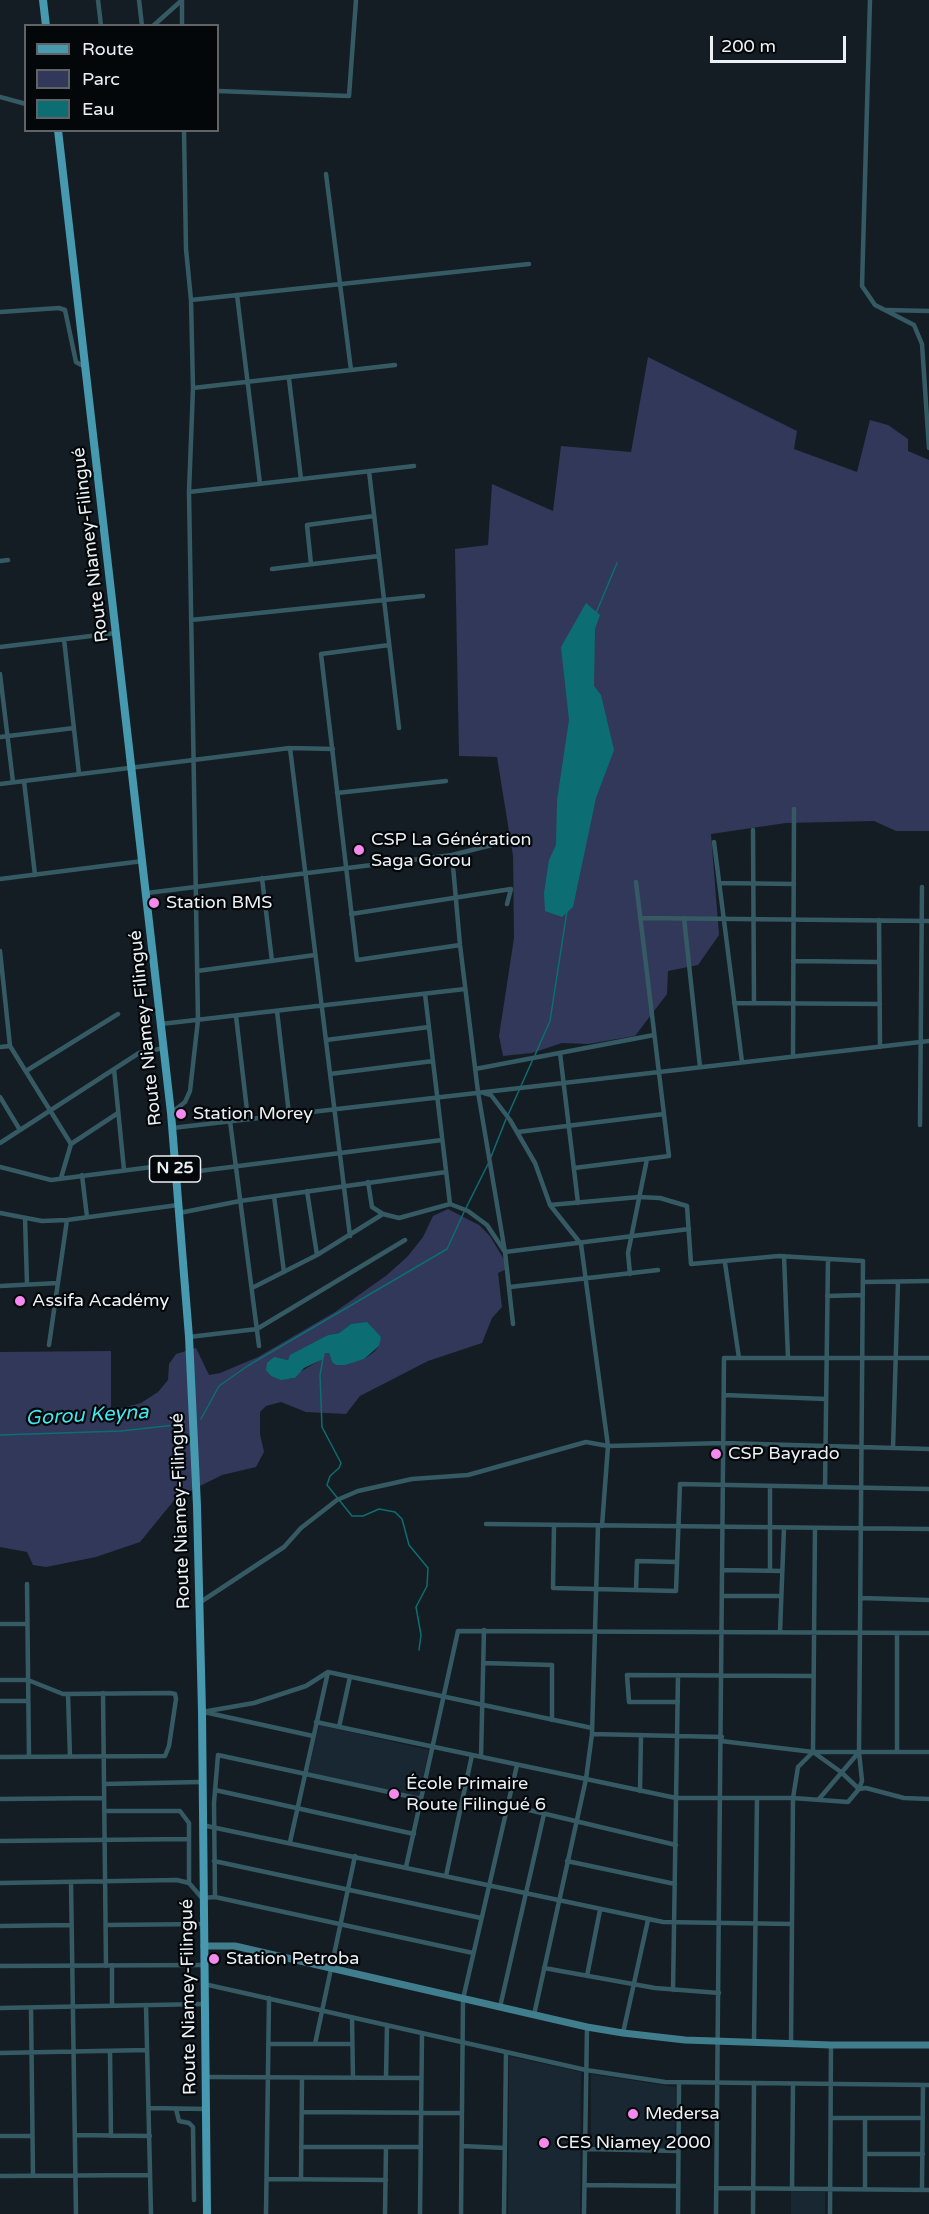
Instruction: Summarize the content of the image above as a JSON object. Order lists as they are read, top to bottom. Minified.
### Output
{"streets":{"main road":["Route Niamey-Filingué","N 25"]},"water":["Gorou Keyna"],"places":["CSP La Génération Saga Gorou","Station BMS","Station Morey","Assifa Académy","CSP Bayrado","École Primaire Route Filingué 6","Station Petroba","Medersa","CES Niamey 2000"],"legend":["Route","Parc","Eau"],"scale_bar":"200 m"}
